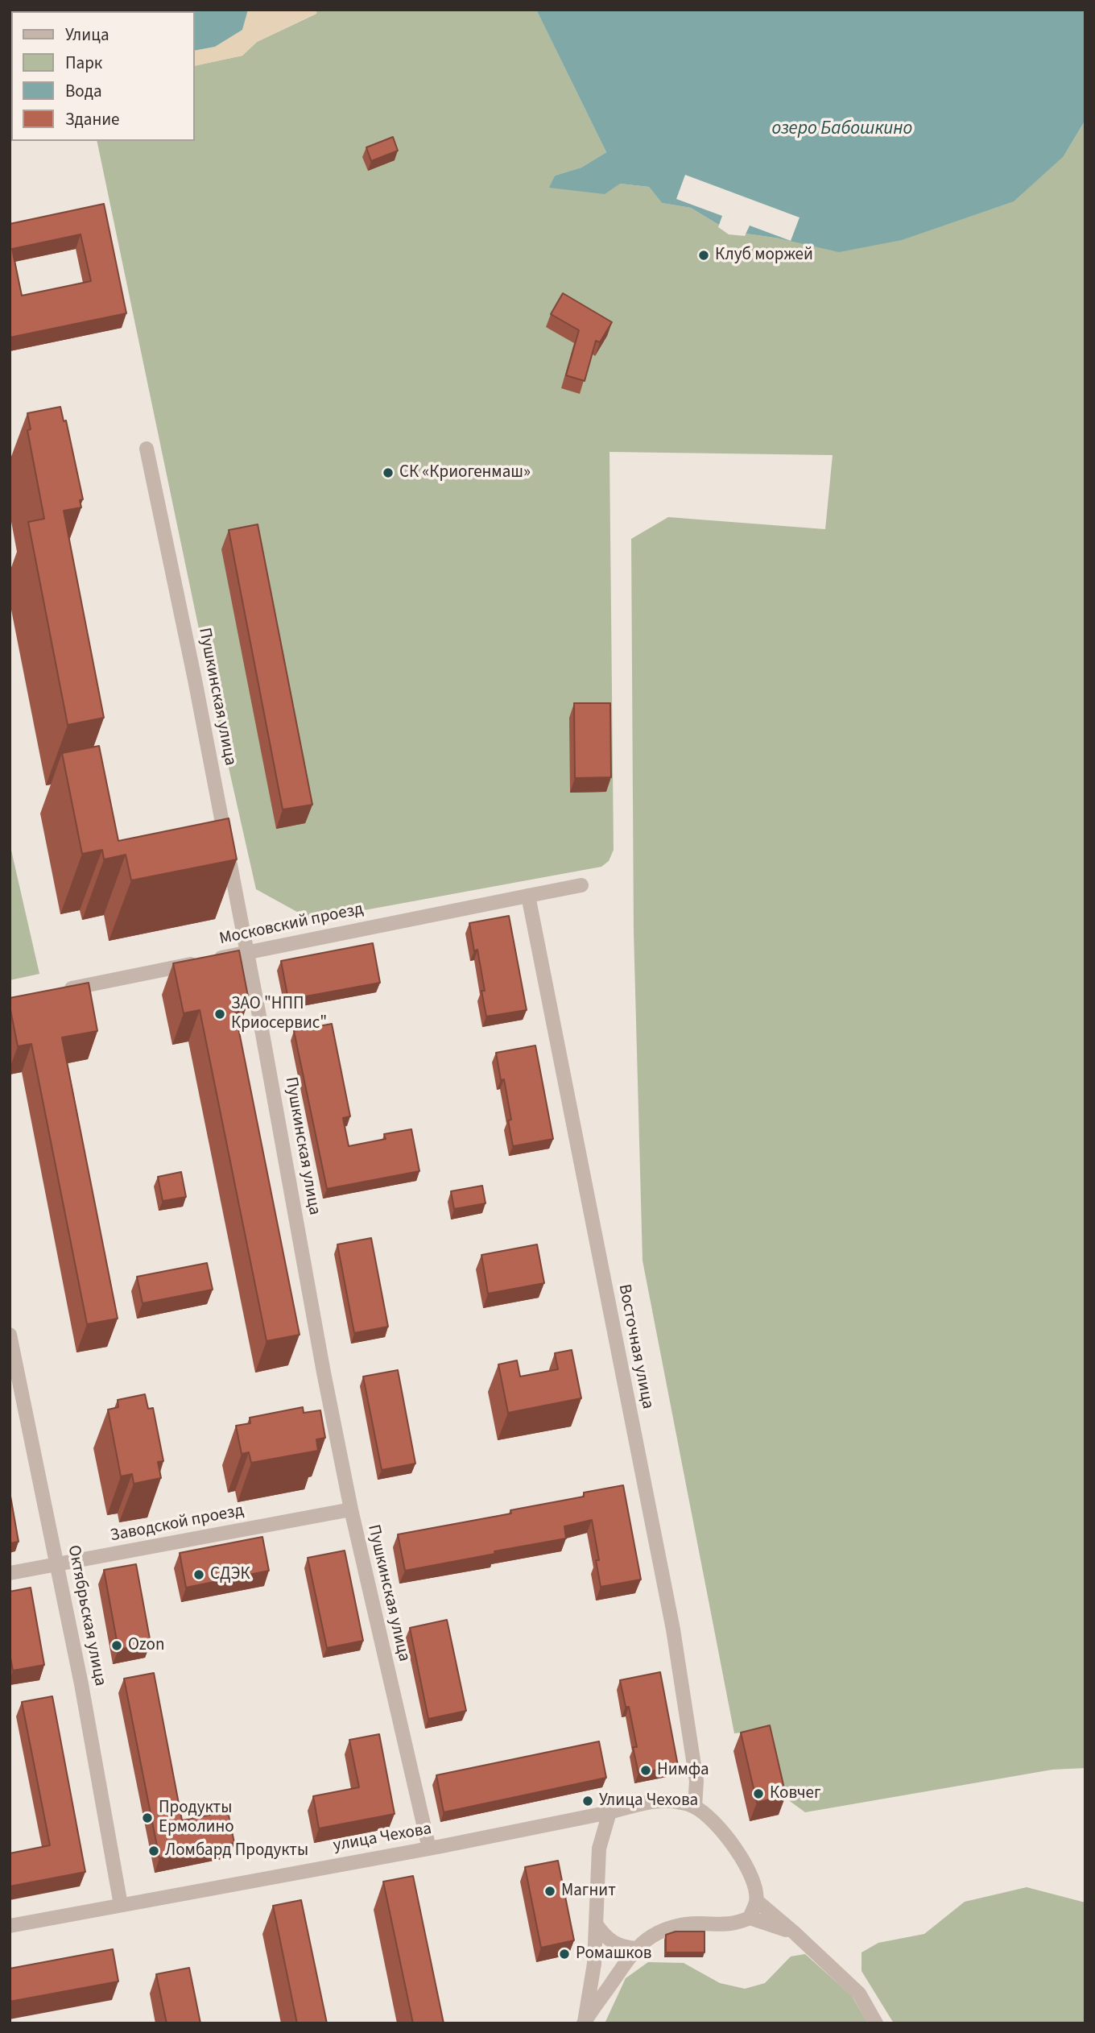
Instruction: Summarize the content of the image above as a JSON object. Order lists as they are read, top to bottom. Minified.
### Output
{"streets":{"street":["Пушкинская улица","Московский проезд","Восточная улица","Заводской проезд","Октябрьская улица","улица Чехова"]},"crossings":[["Пушкинская улица","Московский проезд"],["Пушкинская улица","Заводской проезд"],["Пушкинская улица","улица Чехова"],["Московский проезд","Восточная улица"],["Восточная улица","улица Чехова"],["Заводской проезд","Октябрьская улица"],["Октябрьская улица","улица Чехова"]],"water":["озеро Бабошкино"],"places":["Клуб моржей","СК «Криогенмаш»","ЗАО \"НПП Криосервис\"","СДЭК","Ozon","Нимфа","Ковчег","Улица Чехова","Продукты Ермолино","Ломбард Продукты","Магнит","Ромашков"],"legend":["Улица","Парк","Вода","Здание"]}
